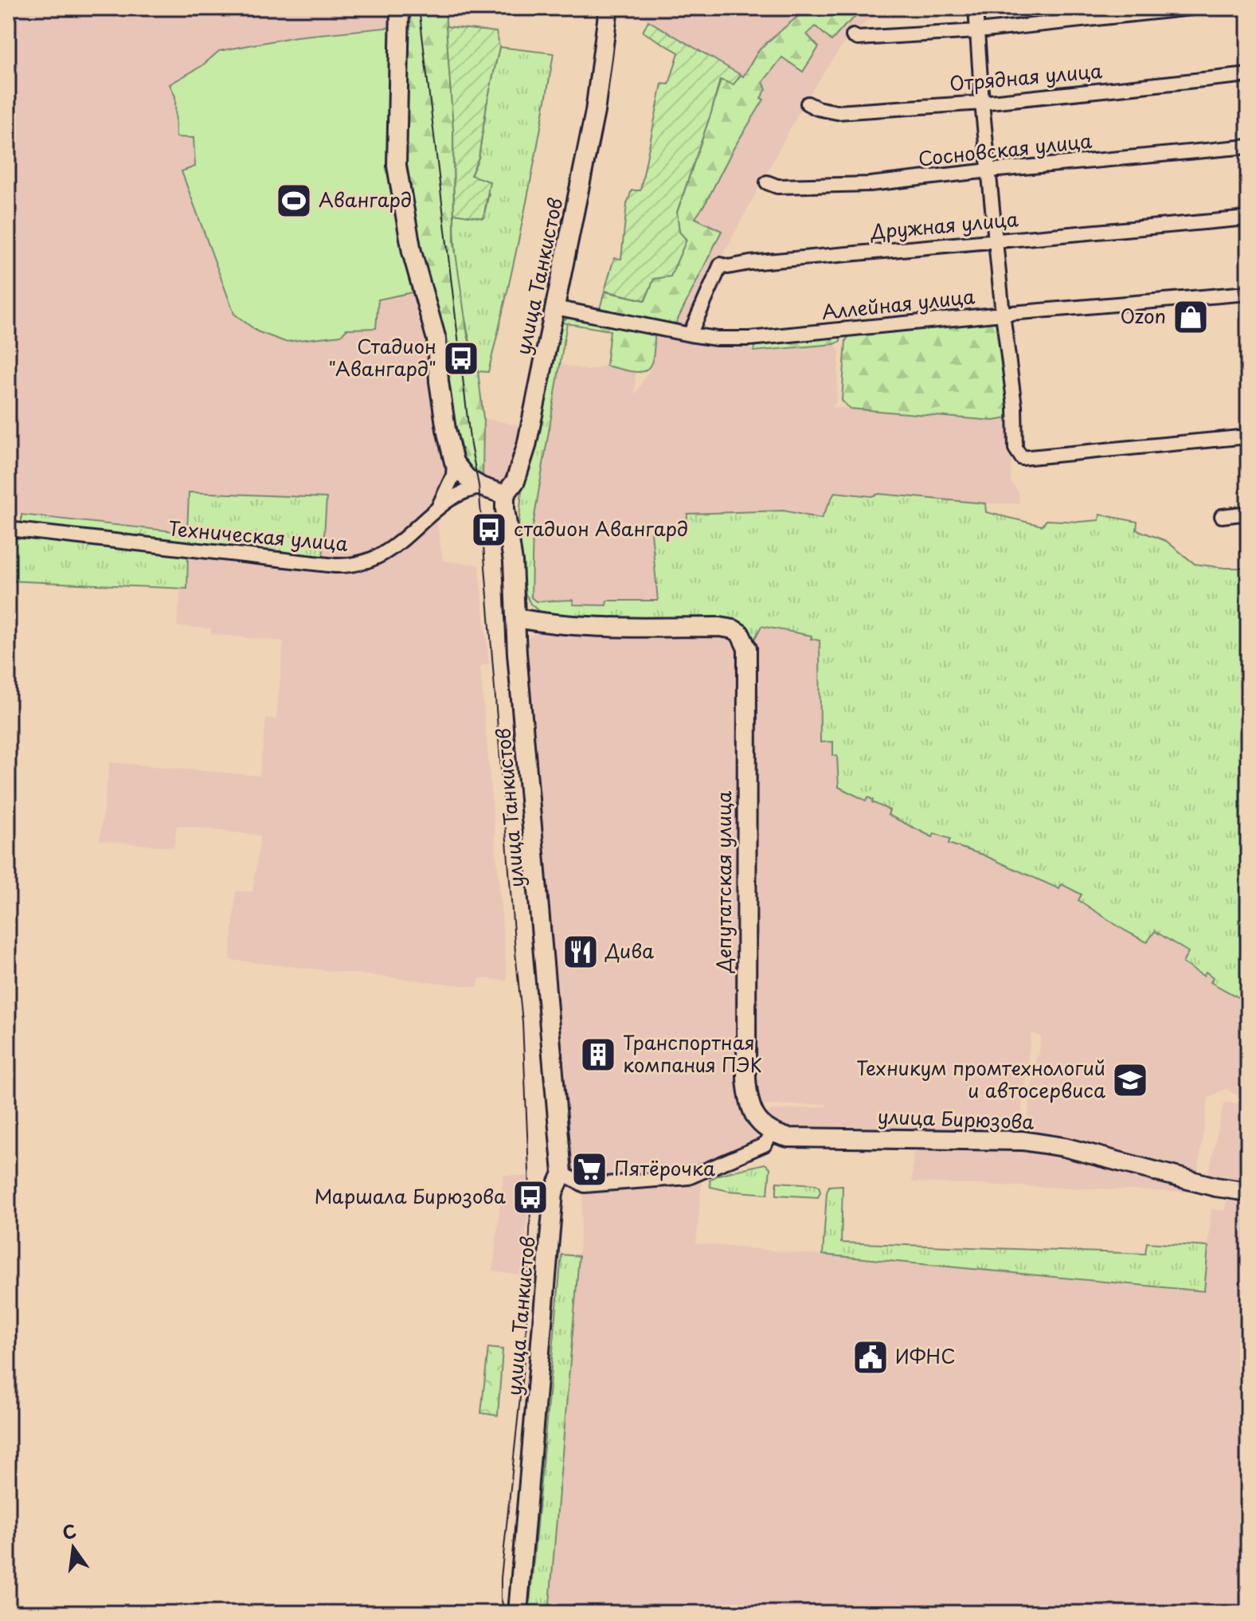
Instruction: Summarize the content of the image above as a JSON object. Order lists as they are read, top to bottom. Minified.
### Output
{"streets":{"main road":["улица Танкистов","Депутатская улица","улица Бирюзова"],"street":["Отрядная улица","Сосновская улица","Дружная улица","Аллейная улица","Техническая улица"]},"crossings":[["Дружная улица","Аллейная улица"],["улица Танкистов","Аллейная улица"],["улица Танкистов","Депутатская улица"],["Депутатская улица","улица Бирюзова"]],"places":{"sports":["Авангард"],"shop":["Ozon"],"bus stop":["Стадион \"Авангард\"","стадион Авангард","Маршала Бирюзова"],"restaurant":["Дива"],"building":["Транспортная компания ПЭК"],"school or university":["Техникум промтехнологий и автосервиса"],"supermarket":["Пятёрочка"],"public building":["ИФНС"]},"north":"top"}
